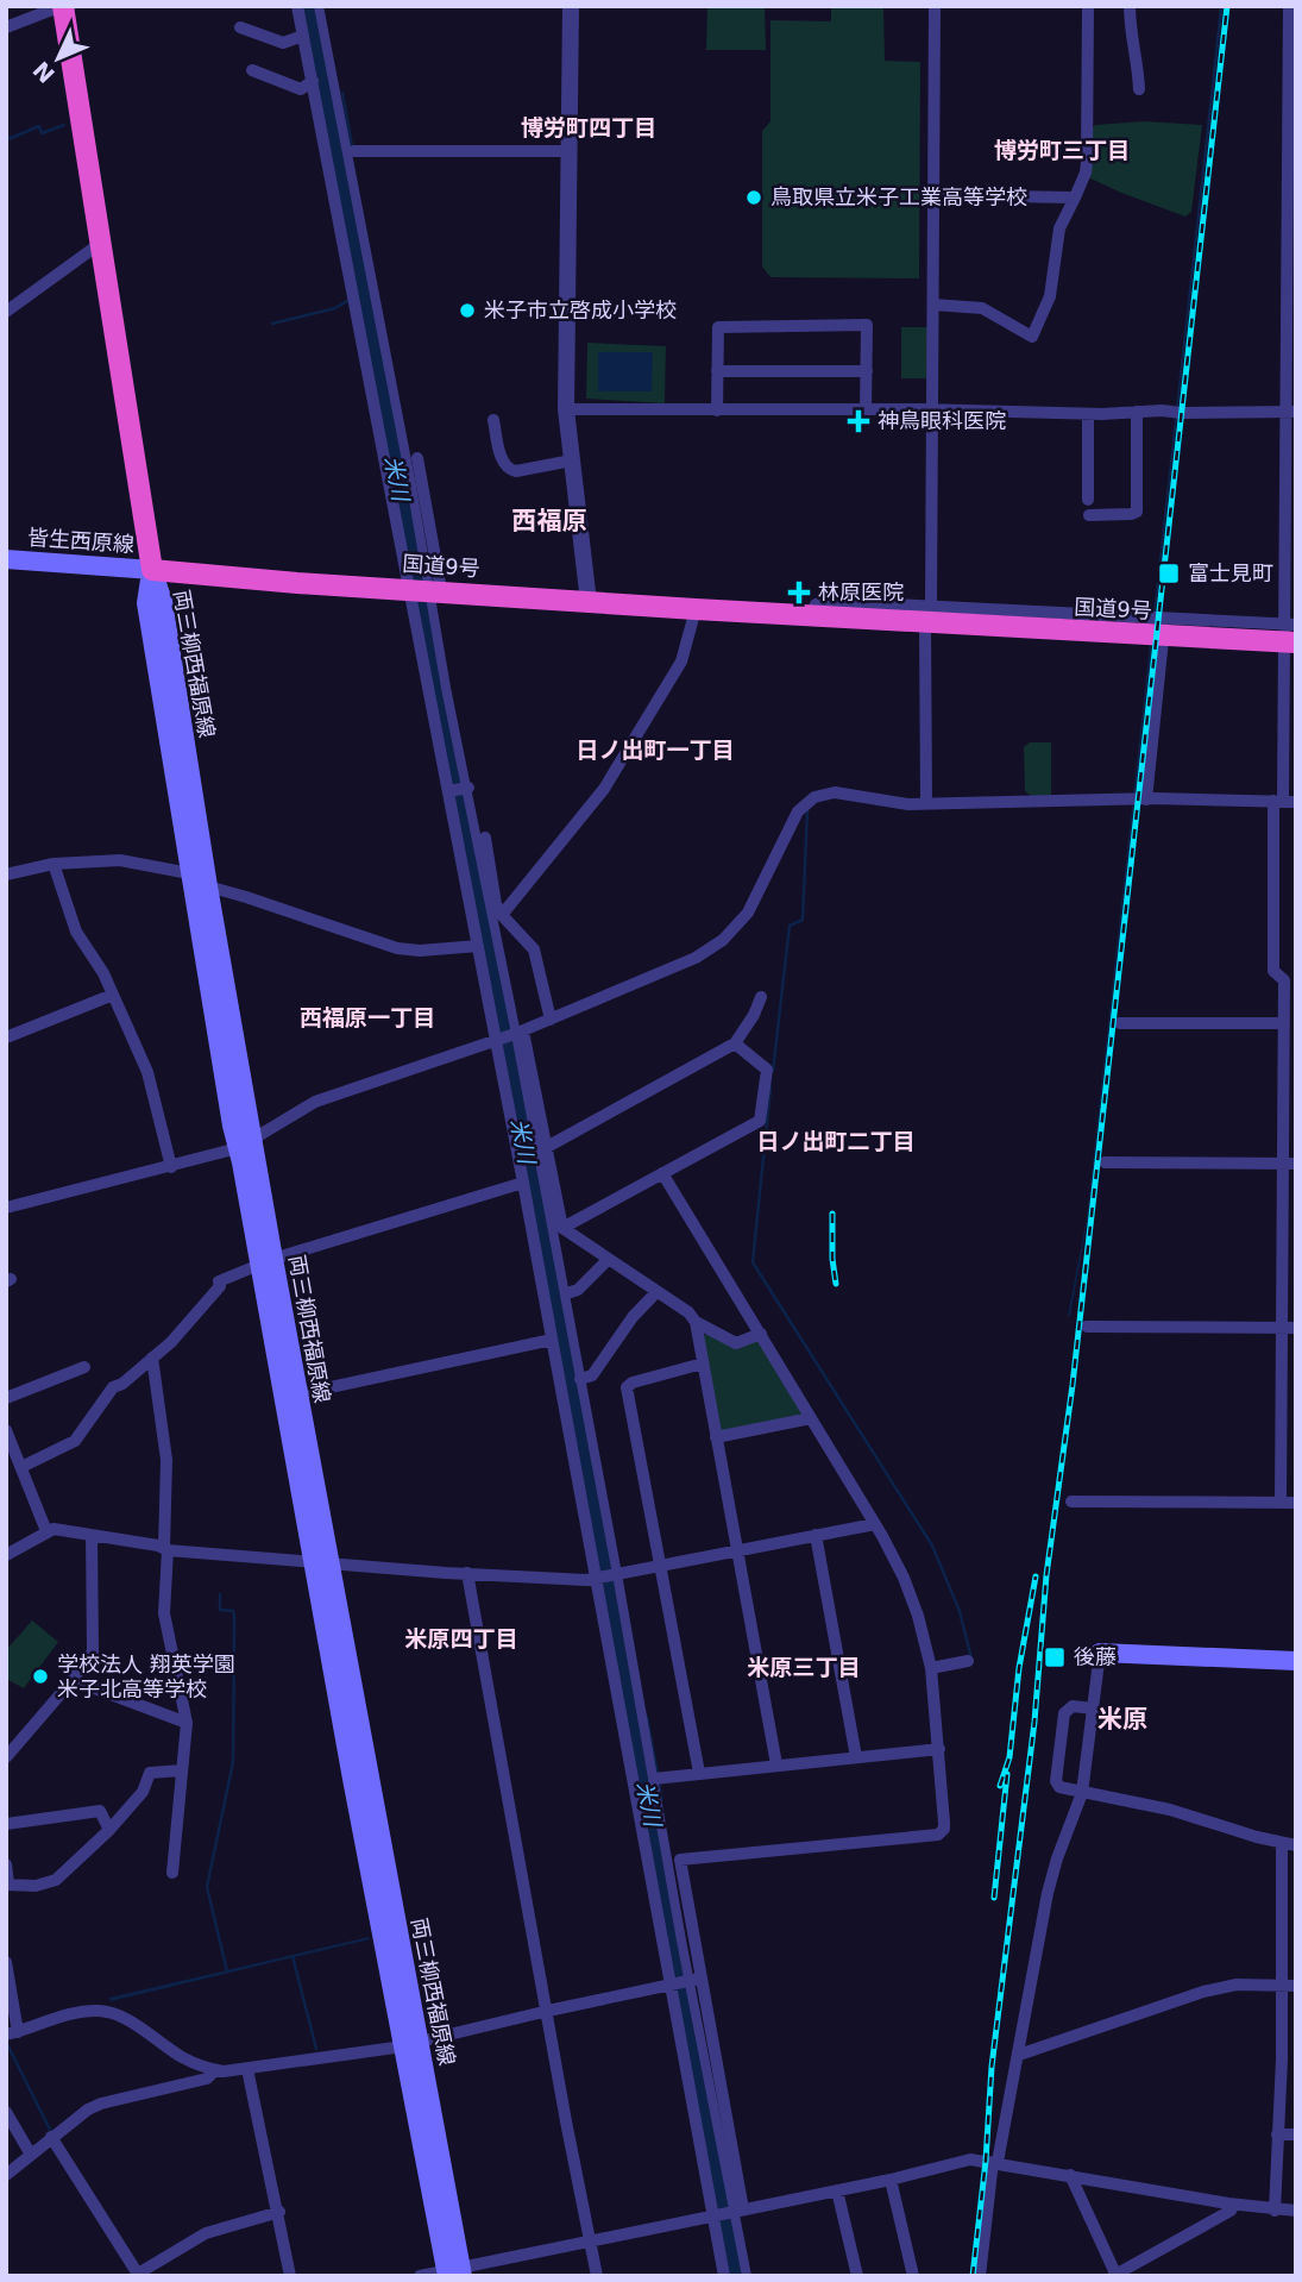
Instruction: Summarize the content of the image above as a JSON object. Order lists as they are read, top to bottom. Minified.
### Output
{"streets":{"highway":["国道9号"],"main road":["皆生西原線","両三柳西福原線"]},"crossings":[["皆生西原線","国道9号"],["皆生西原線","両三柳西福原線"],["国道9号","両三柳西福原線"]],"districts":["博労町四丁目","博労町三丁目","西福原","日ノ出町一丁目","西福原一丁目","日ノ出町二丁目","米原四丁目","米原三丁目","米原"],"water":["米川"],"places":{"other":["鳥取県立米子工業高等学校","米子市立啓成小学校","学校法人 翔英学園 米子北高等学校"],"health":["神鳥眼科医院","林原医院"],"transit":["富士見町","後藤"]},"north":"bottom left"}
